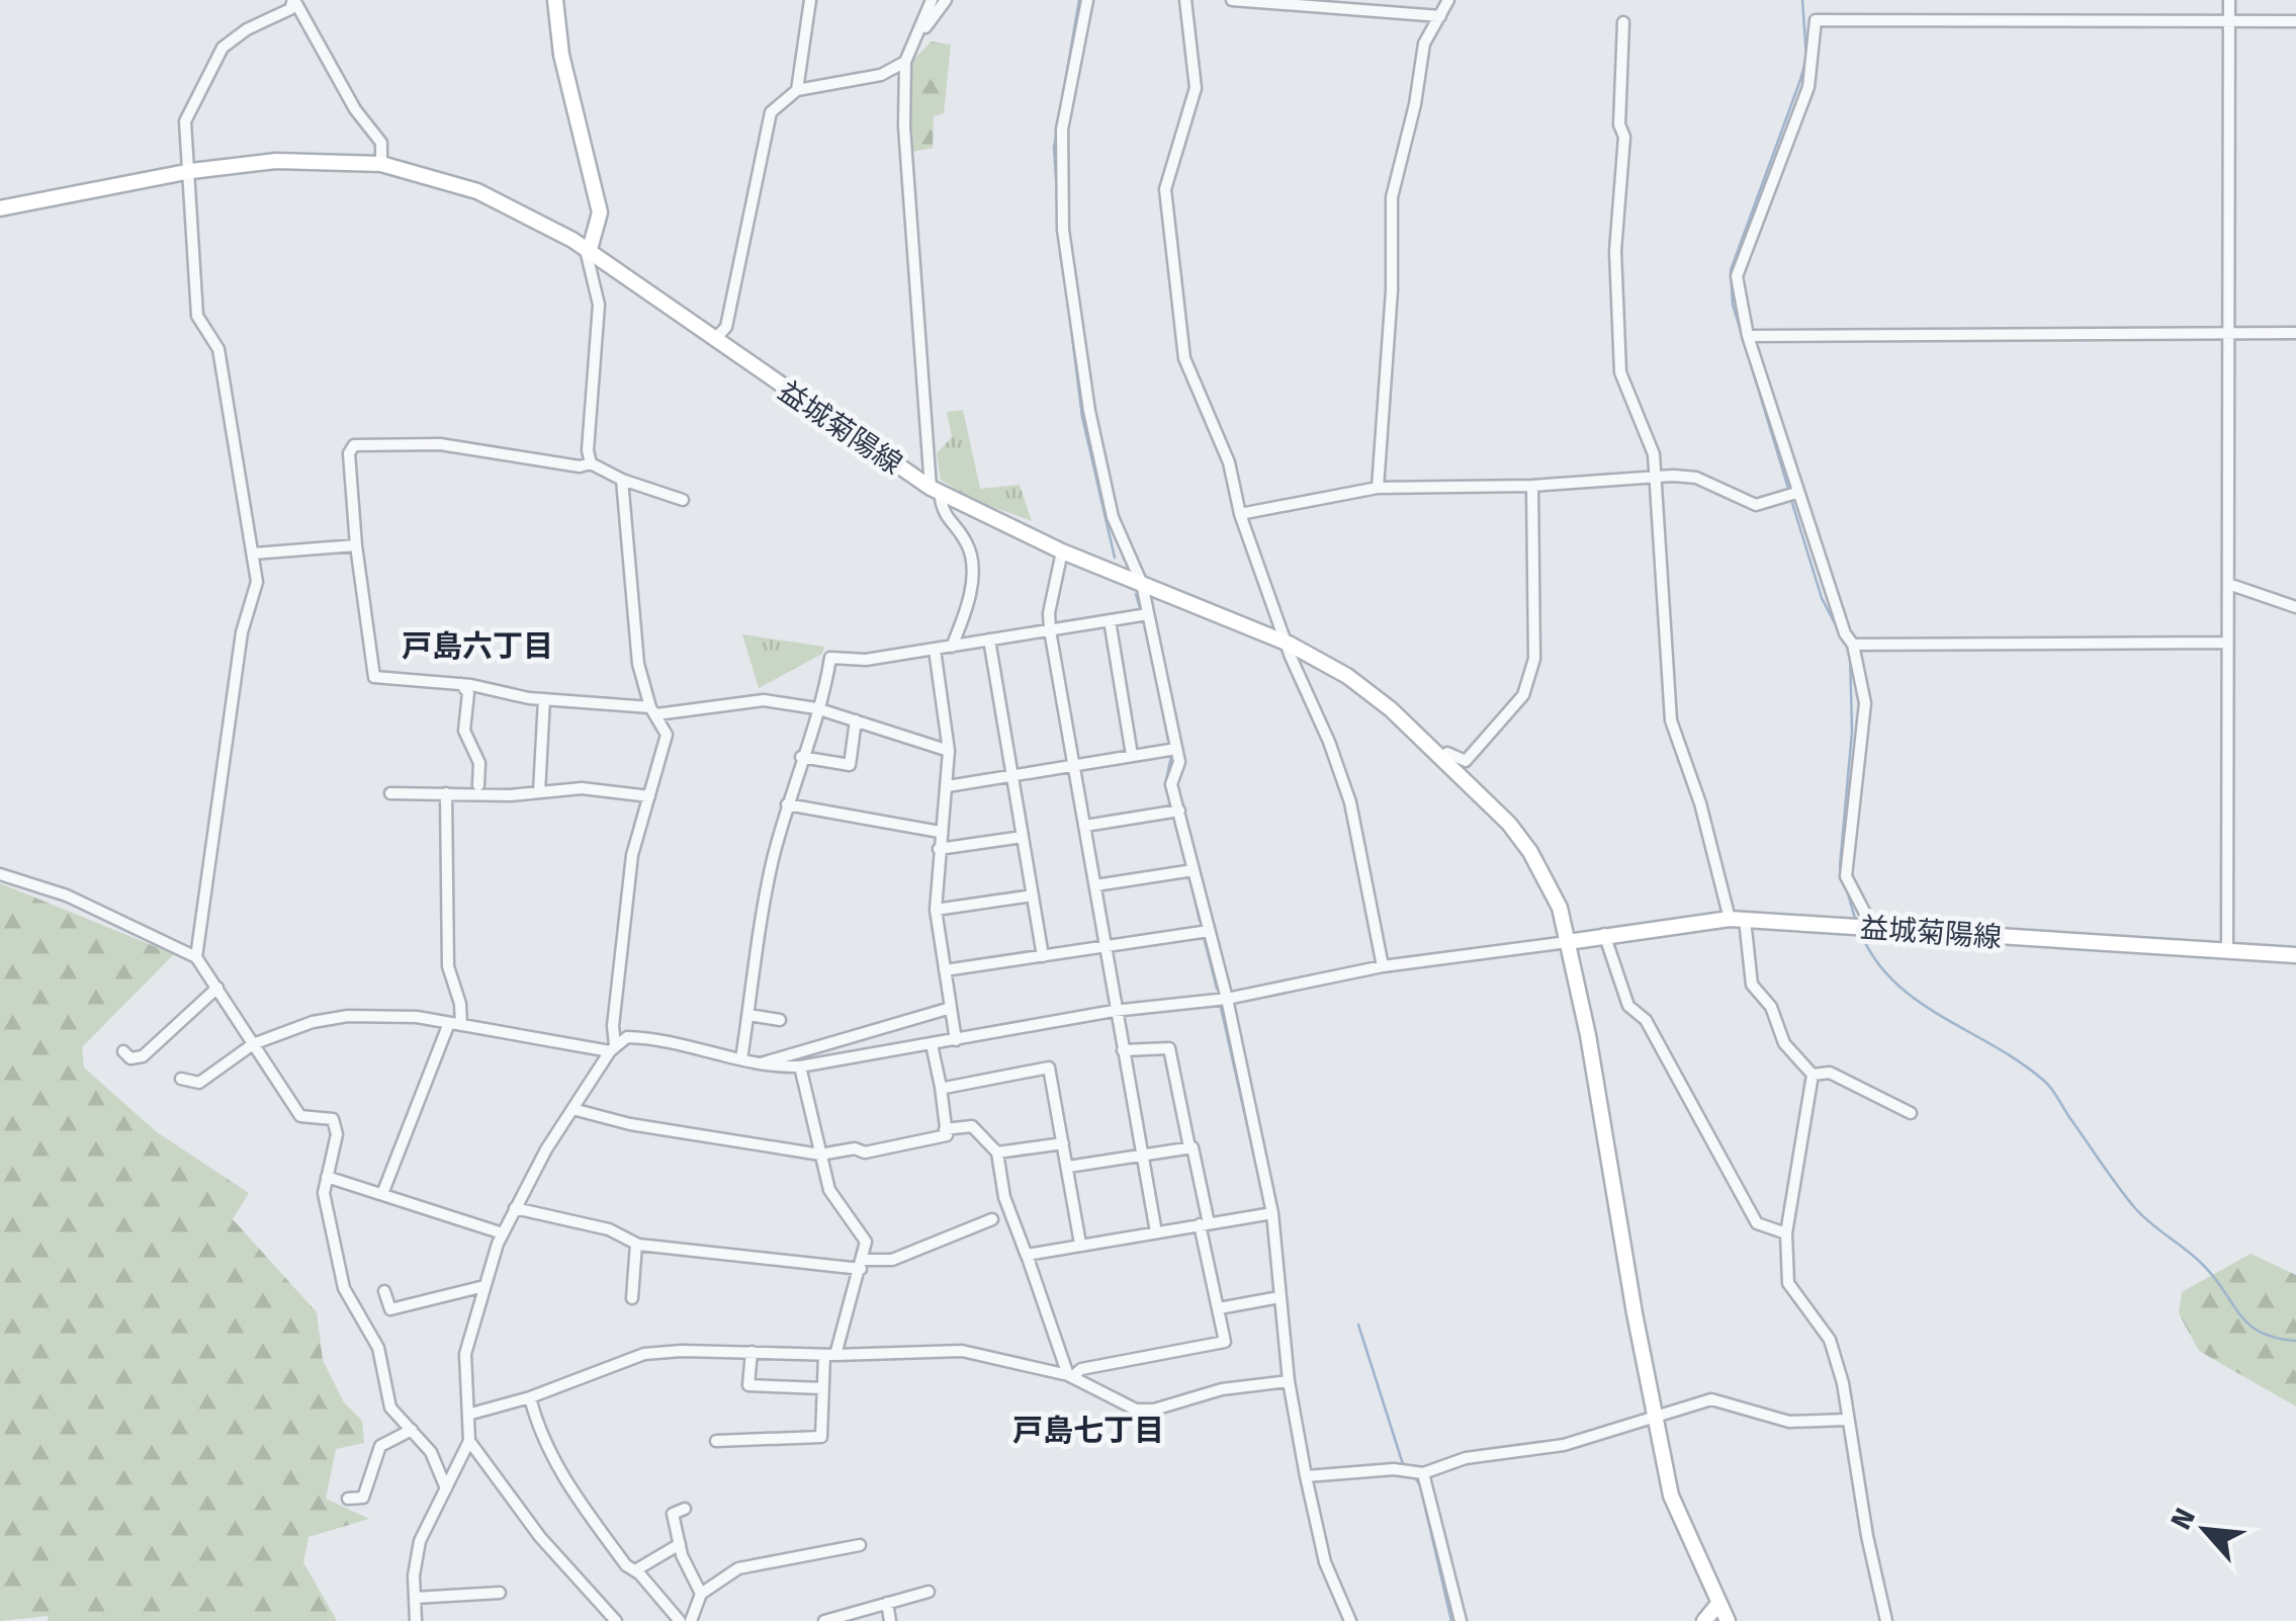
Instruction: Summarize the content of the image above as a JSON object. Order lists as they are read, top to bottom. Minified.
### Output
{"streets":{"main road":["益城菊陽線"]},"districts":["戸島六丁目","戸島七丁目"],"north":"top left"}
